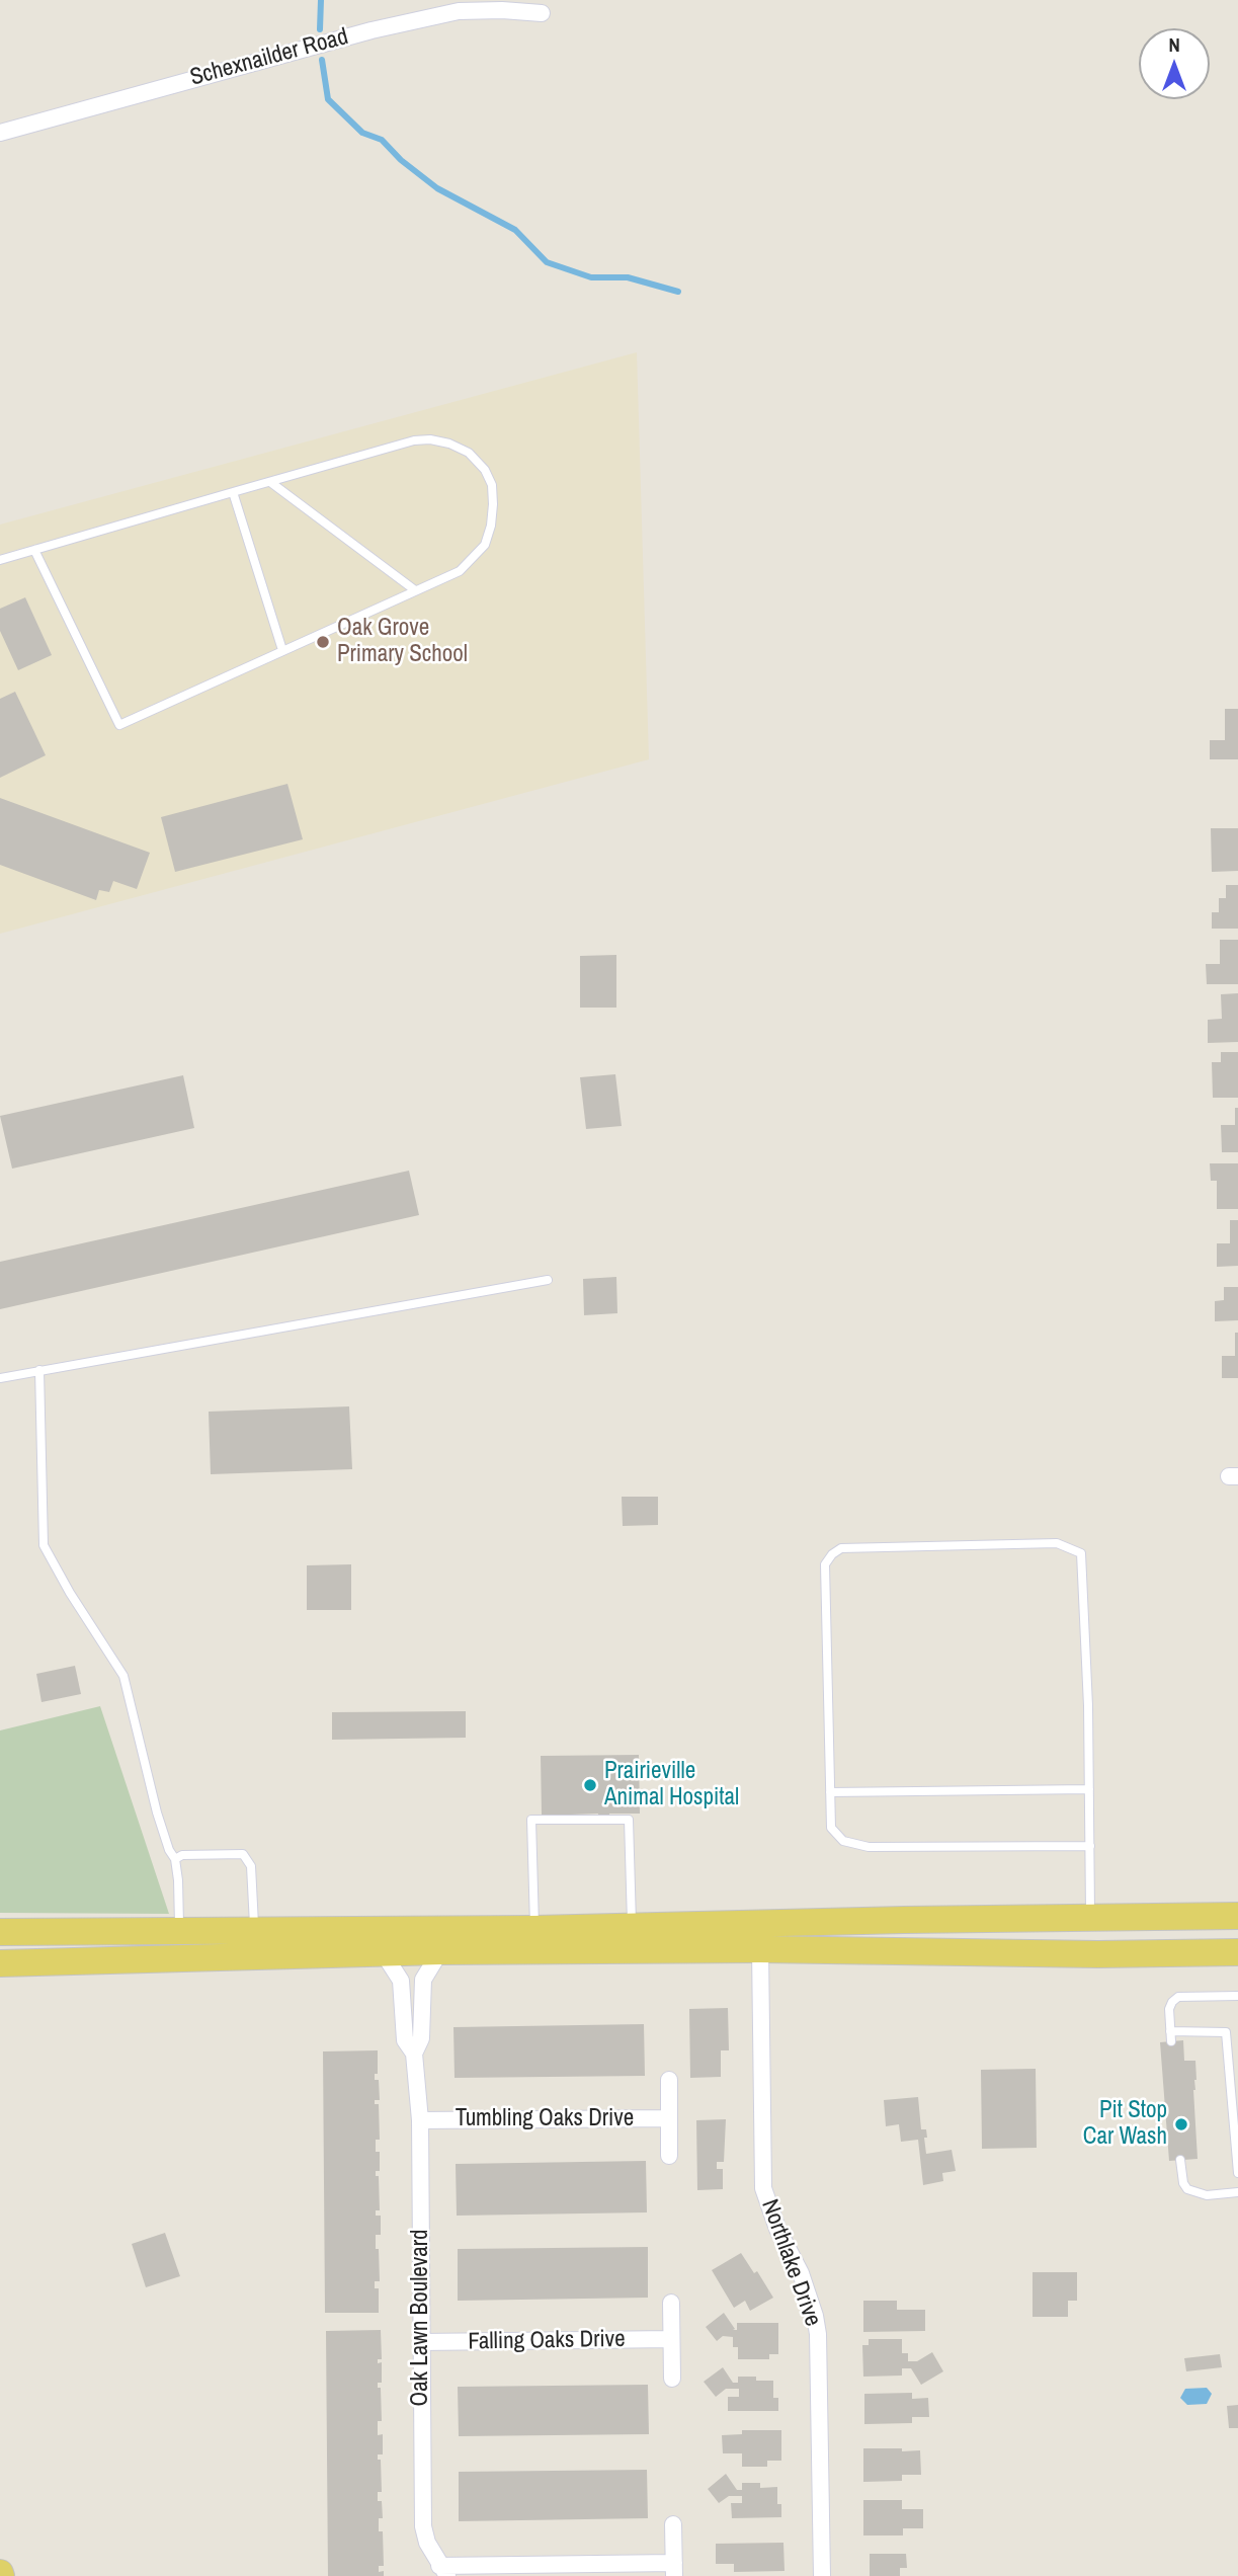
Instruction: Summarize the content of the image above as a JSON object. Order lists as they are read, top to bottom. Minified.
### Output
{"streets":{"street":["Schexnailder Road","Tumbling Oaks Drive","Northlake Drive","Oak Lawn Boulevard","Falling Oaks Drive"]},"crossings":[["Tumbling Oaks Drive","Oak Lawn Boulevard"],["Oak Lawn Boulevard","Falling Oaks Drive"]],"places":["Oak Grove Primary School","Prairieville Animal Hospital","Pit Stop Car Wash"],"north":"top"}
